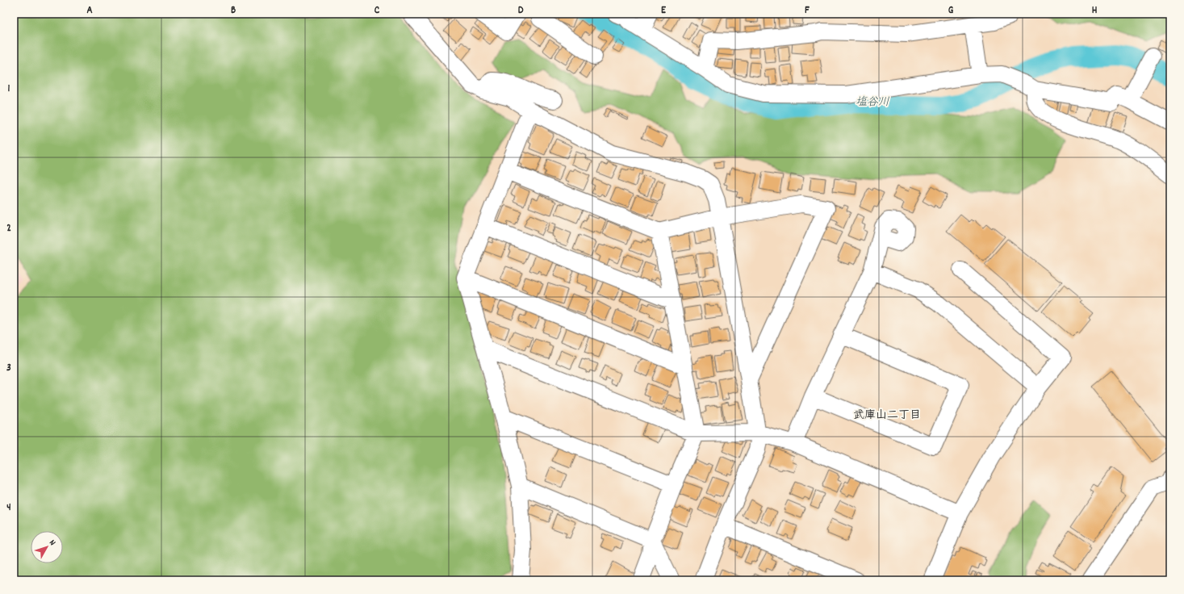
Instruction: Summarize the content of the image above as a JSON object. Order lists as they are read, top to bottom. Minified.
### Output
{"districts":["武庫山二丁目"],"water":["塩谷川"],"north":"top right","grid":{"columns":["A","B","C","D","E","F","G","H"],"rows":["1","2","3","4"]}}
